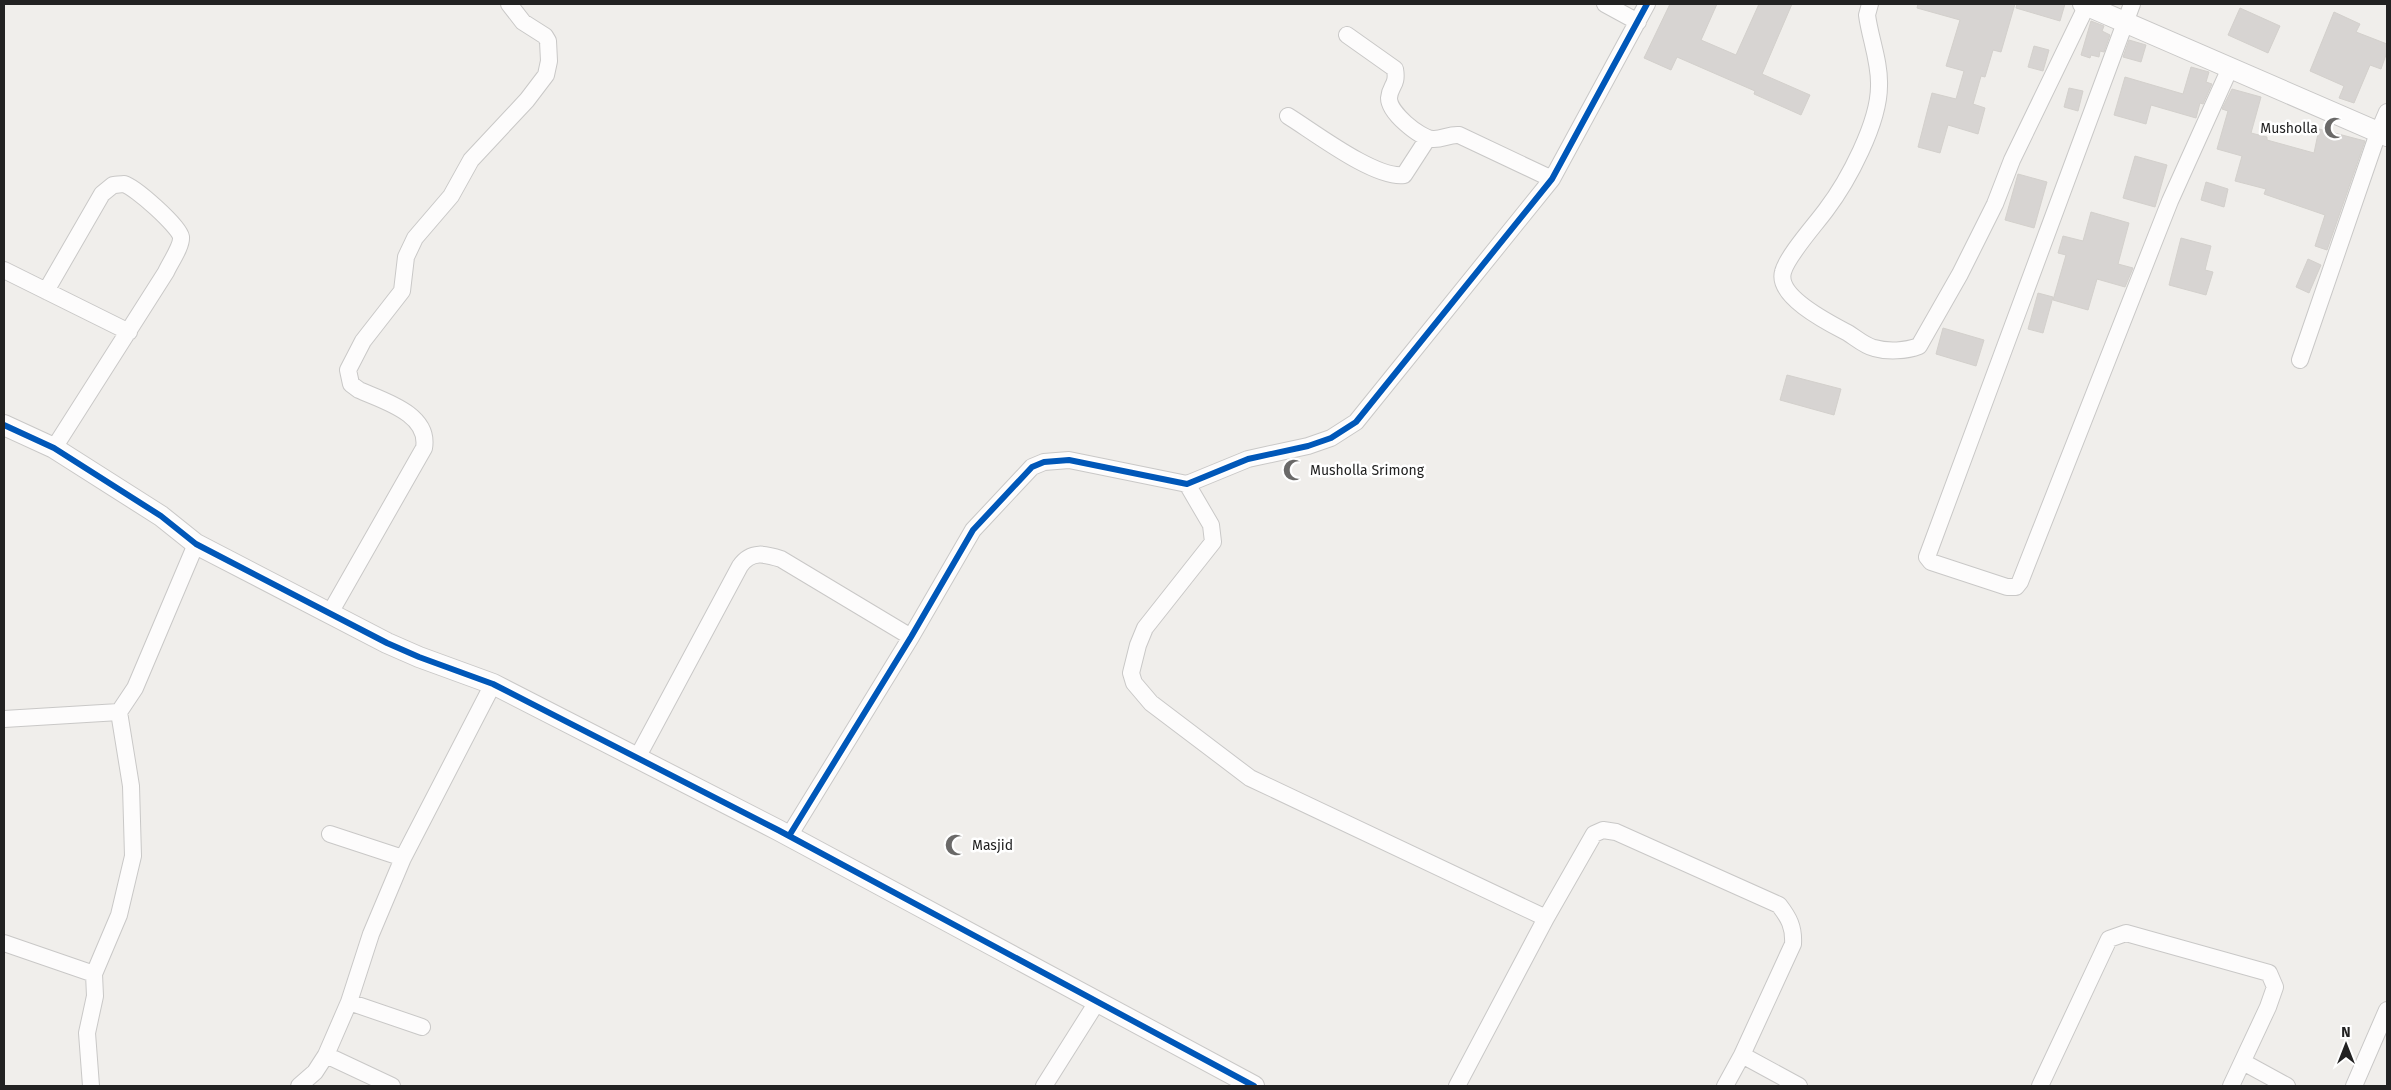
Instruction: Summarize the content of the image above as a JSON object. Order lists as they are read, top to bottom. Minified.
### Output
{"places":{"mosque":["Musholla","Musholla Srimong","Masjid"]},"north":"top"}
